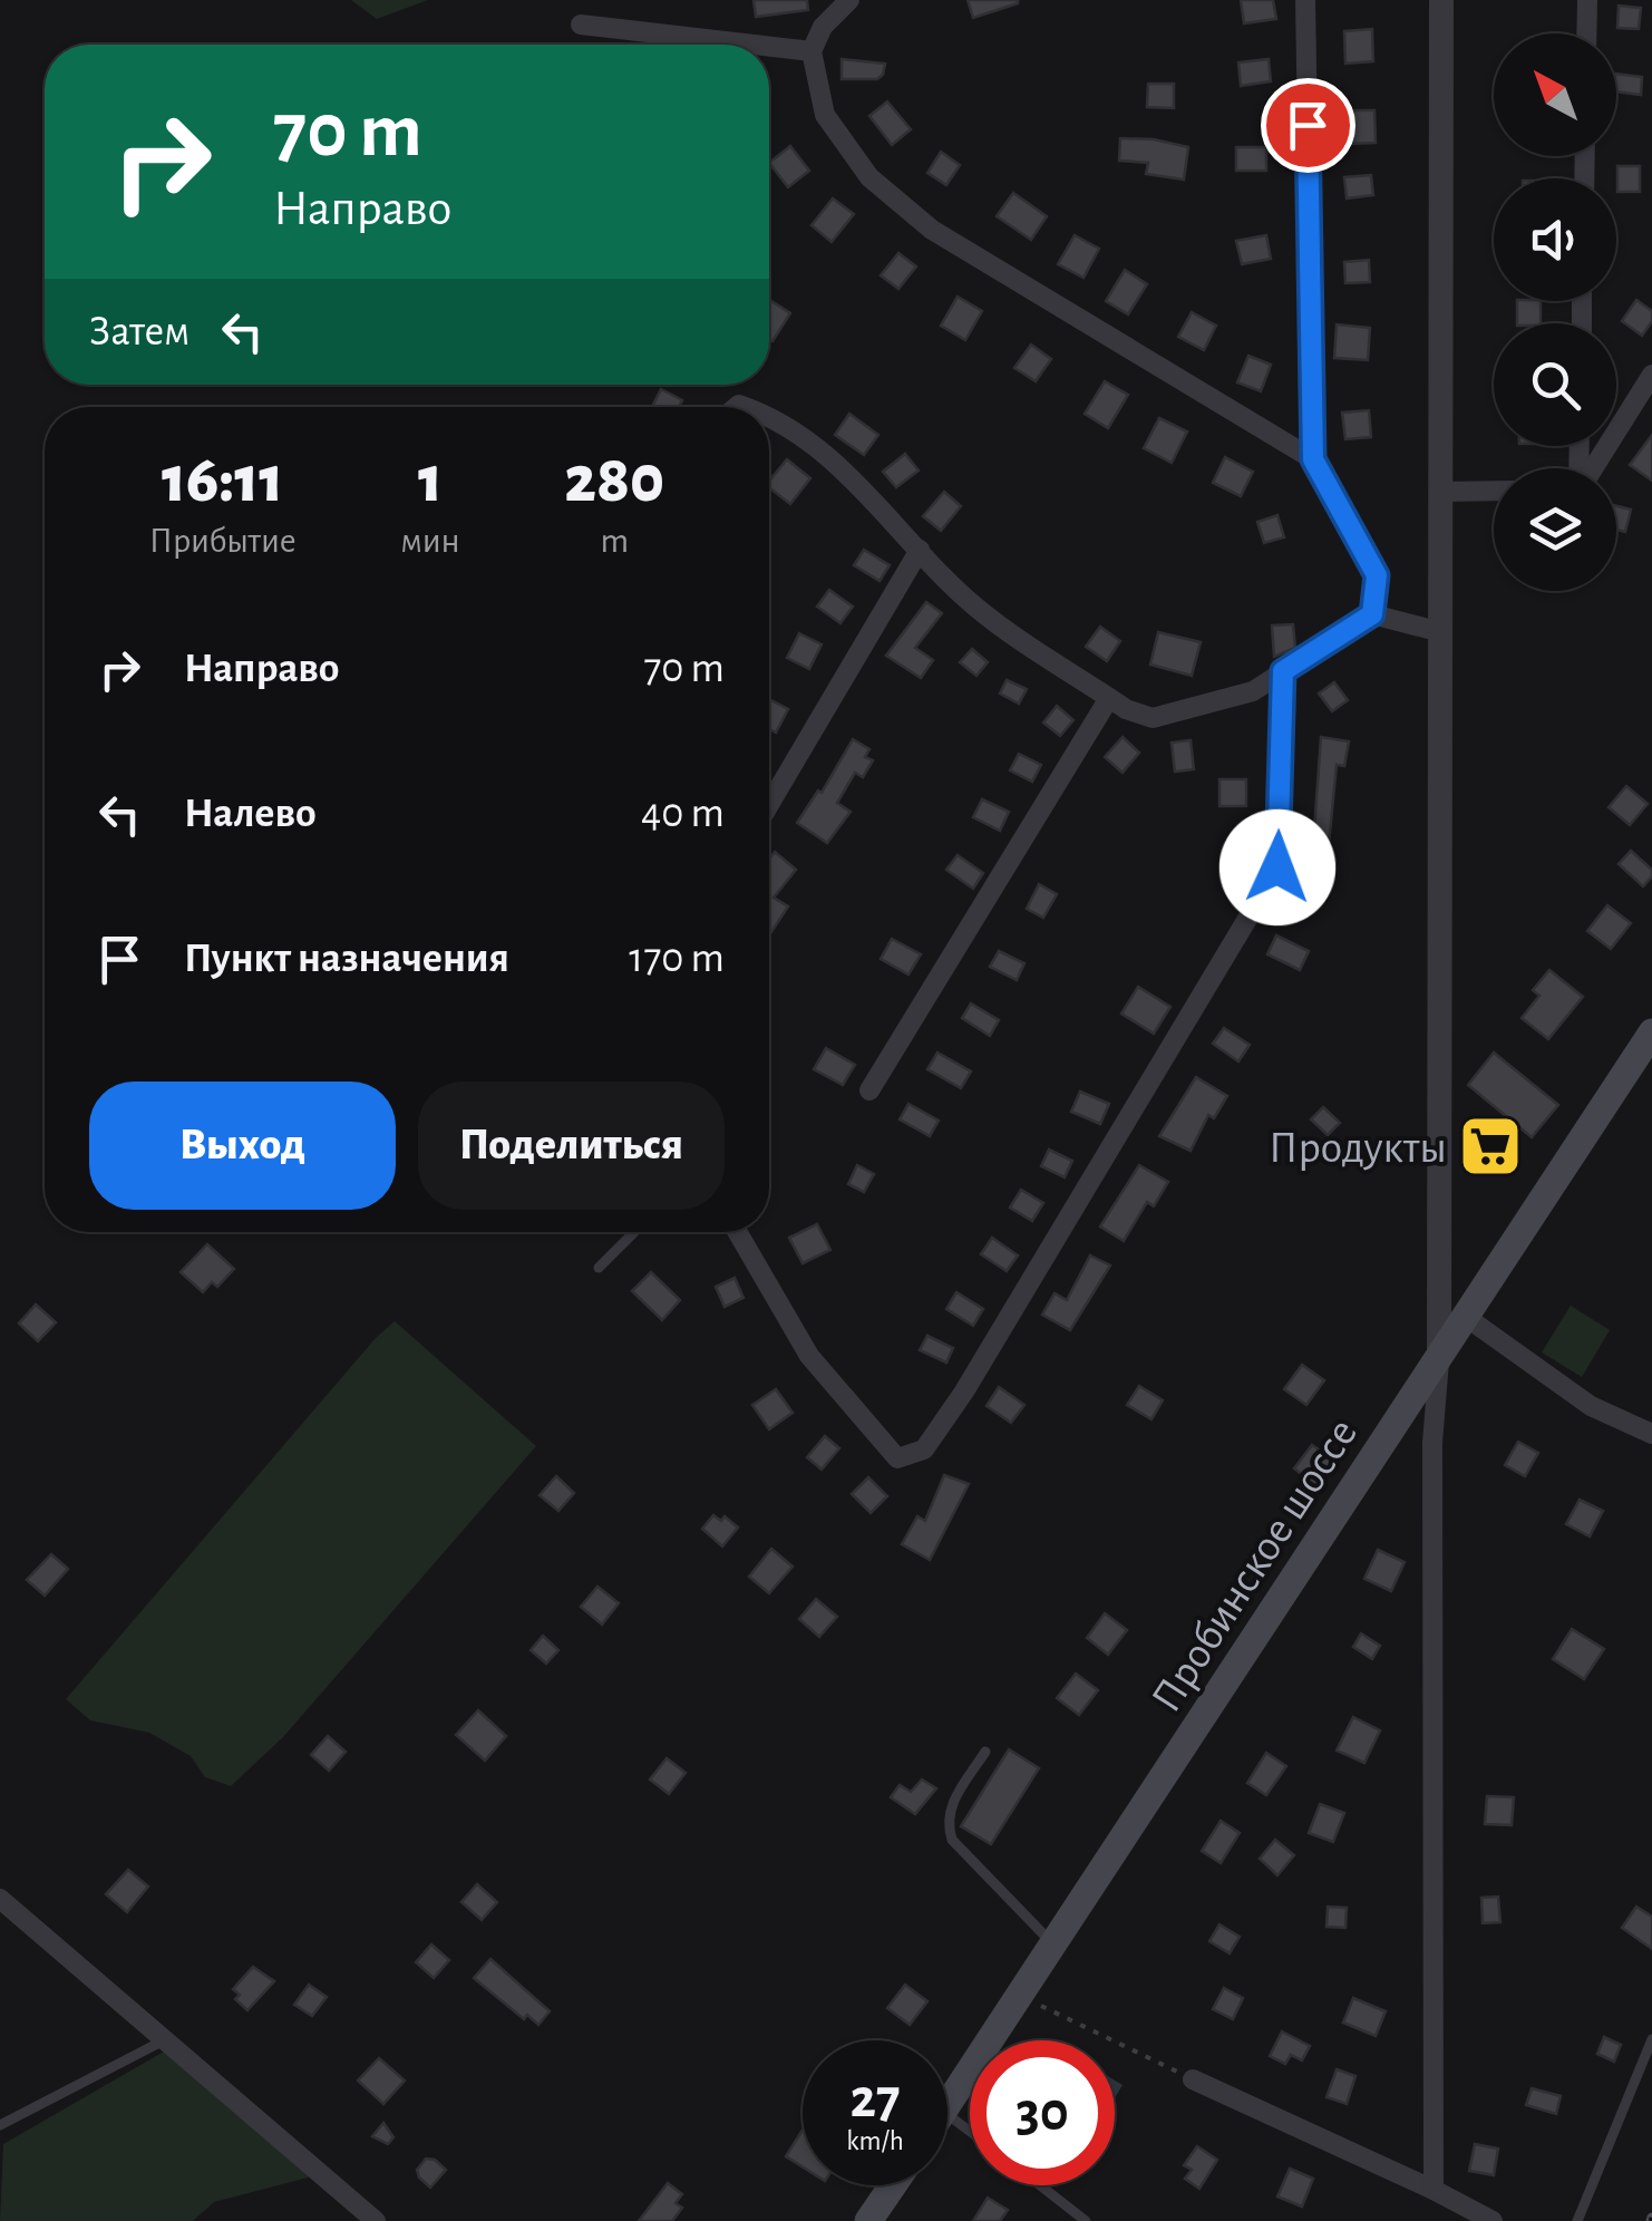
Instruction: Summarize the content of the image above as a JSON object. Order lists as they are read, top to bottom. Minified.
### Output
{"streets":{"main road":["Пробинское шоссе"]},"places":{"supermarket":["Продукты"]},"north":"top left","page":{"turn":["70 m","Направо"],"then":"Затем","eta":["16:11","Прибытие","1","мин","280","m"],"list":[{"name":"Направо","value":"70 m"},{"name":"Налево","value":"40 m"},{"name":"Пункт назначения","value":"170 m"}],"buttons":["Выход","Поделиться"],"speed":"27 km/h","limit":"30"}}
